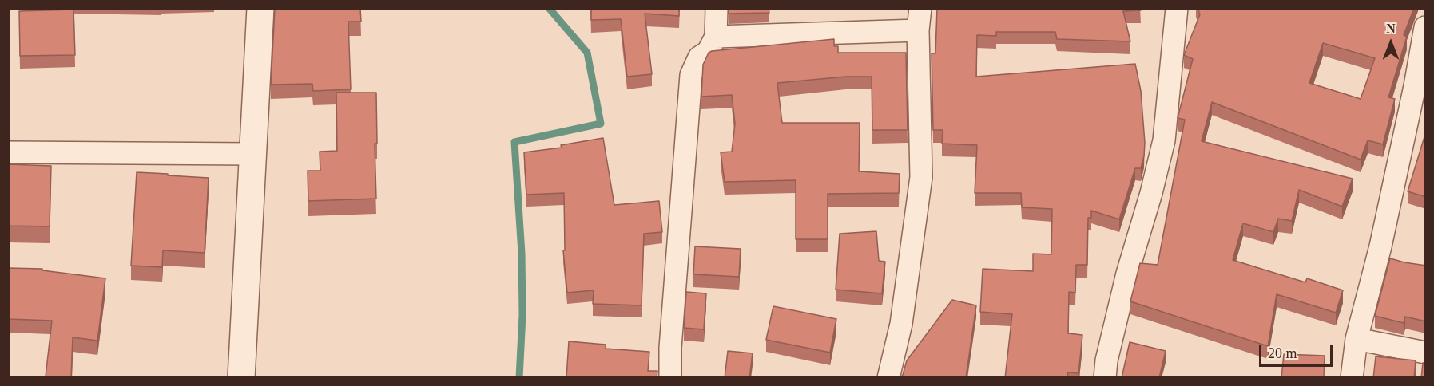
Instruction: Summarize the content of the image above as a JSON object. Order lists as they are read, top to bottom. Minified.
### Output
{"scale_bar":"20 m","north":"top"}
